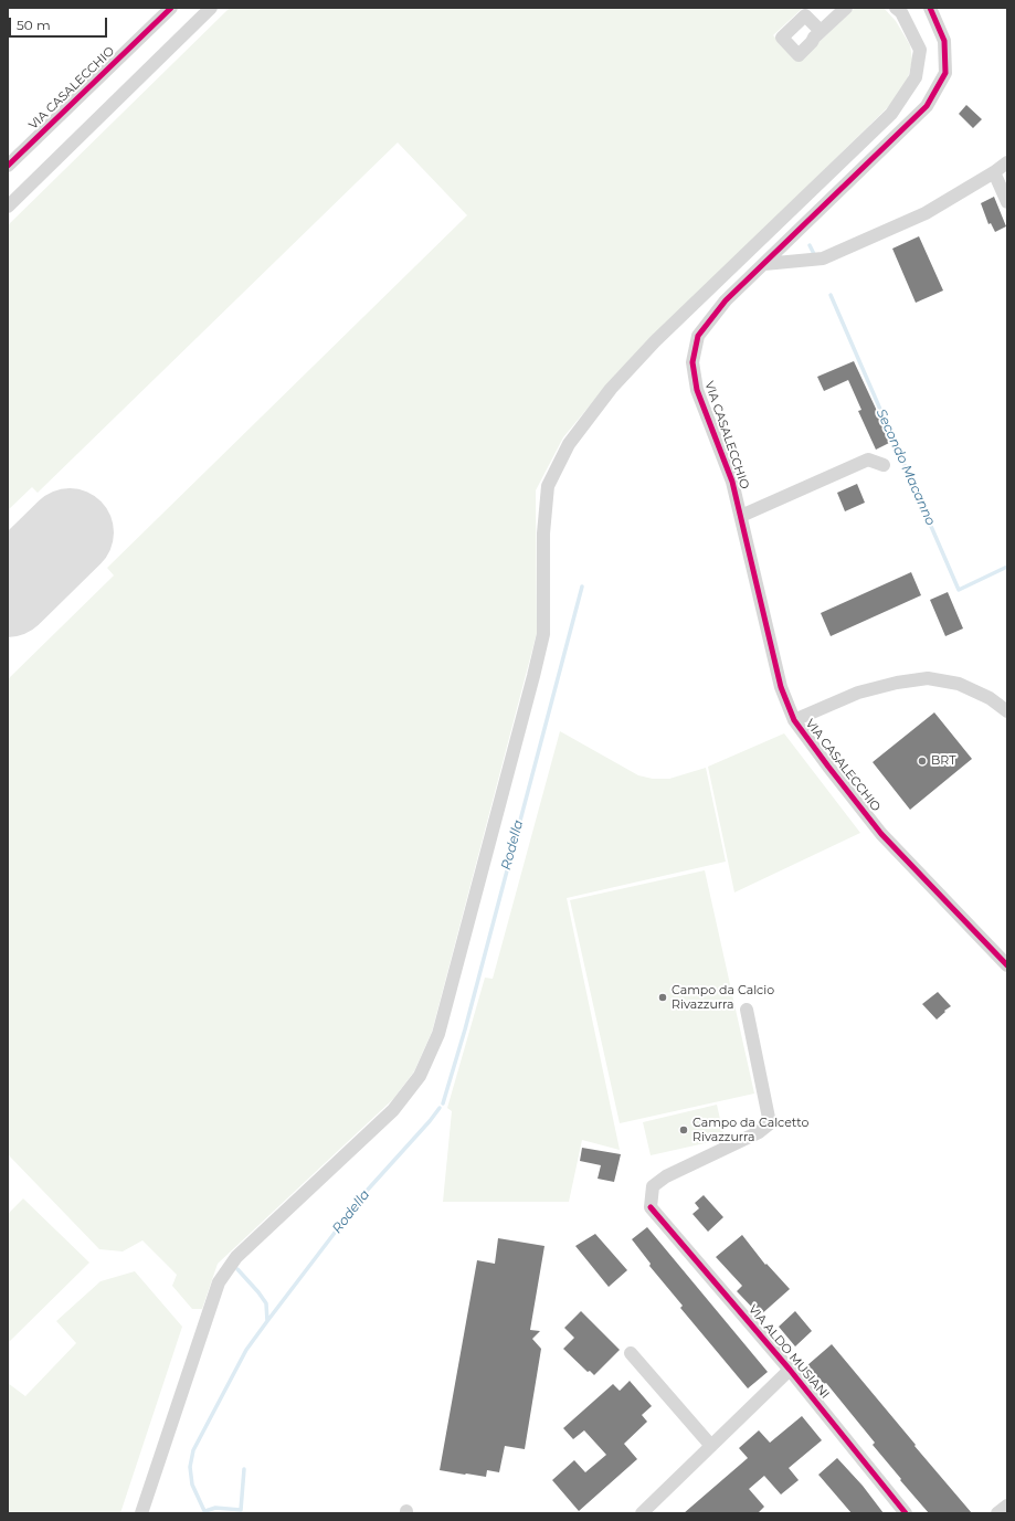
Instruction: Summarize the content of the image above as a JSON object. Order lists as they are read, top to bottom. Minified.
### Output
{"streets":{"street":["VIA CASALECCHIO","VIA ALDO MUSIANI"]},"water":["Secondo Macanno","Rodella"],"places":["BRT","Campo da Calcio Rivazzurra","Campo da Calcetto Rivazzurra"],"scale_bar":"50 m"}
